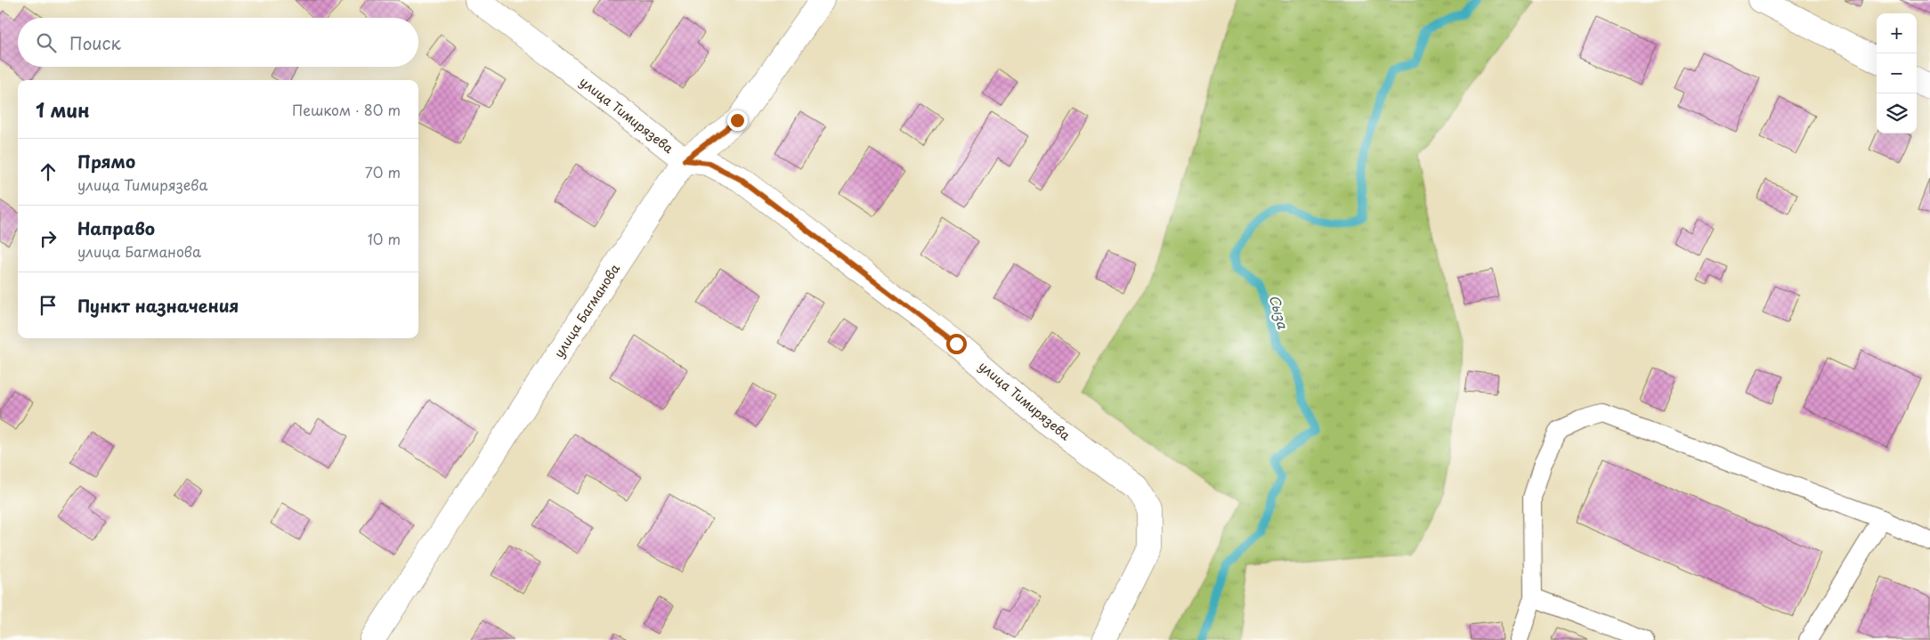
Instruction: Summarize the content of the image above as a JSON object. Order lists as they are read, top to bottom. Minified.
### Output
{"streets":{"street":["улица Тимирязева","улица Багманова"]},"crossings":[["улица Тимирязева","улица Багманова"]],"water":["Сыза"],"page":{"map_buttons":["+","−"],"search":"Поиск","heading":["1 мин","Пешком · 80 m"],"list":[["Прямо","улица Тимирязева","70 m"],["Направо","улица Багманова","10 m"],"Пункт назначения"]}}
